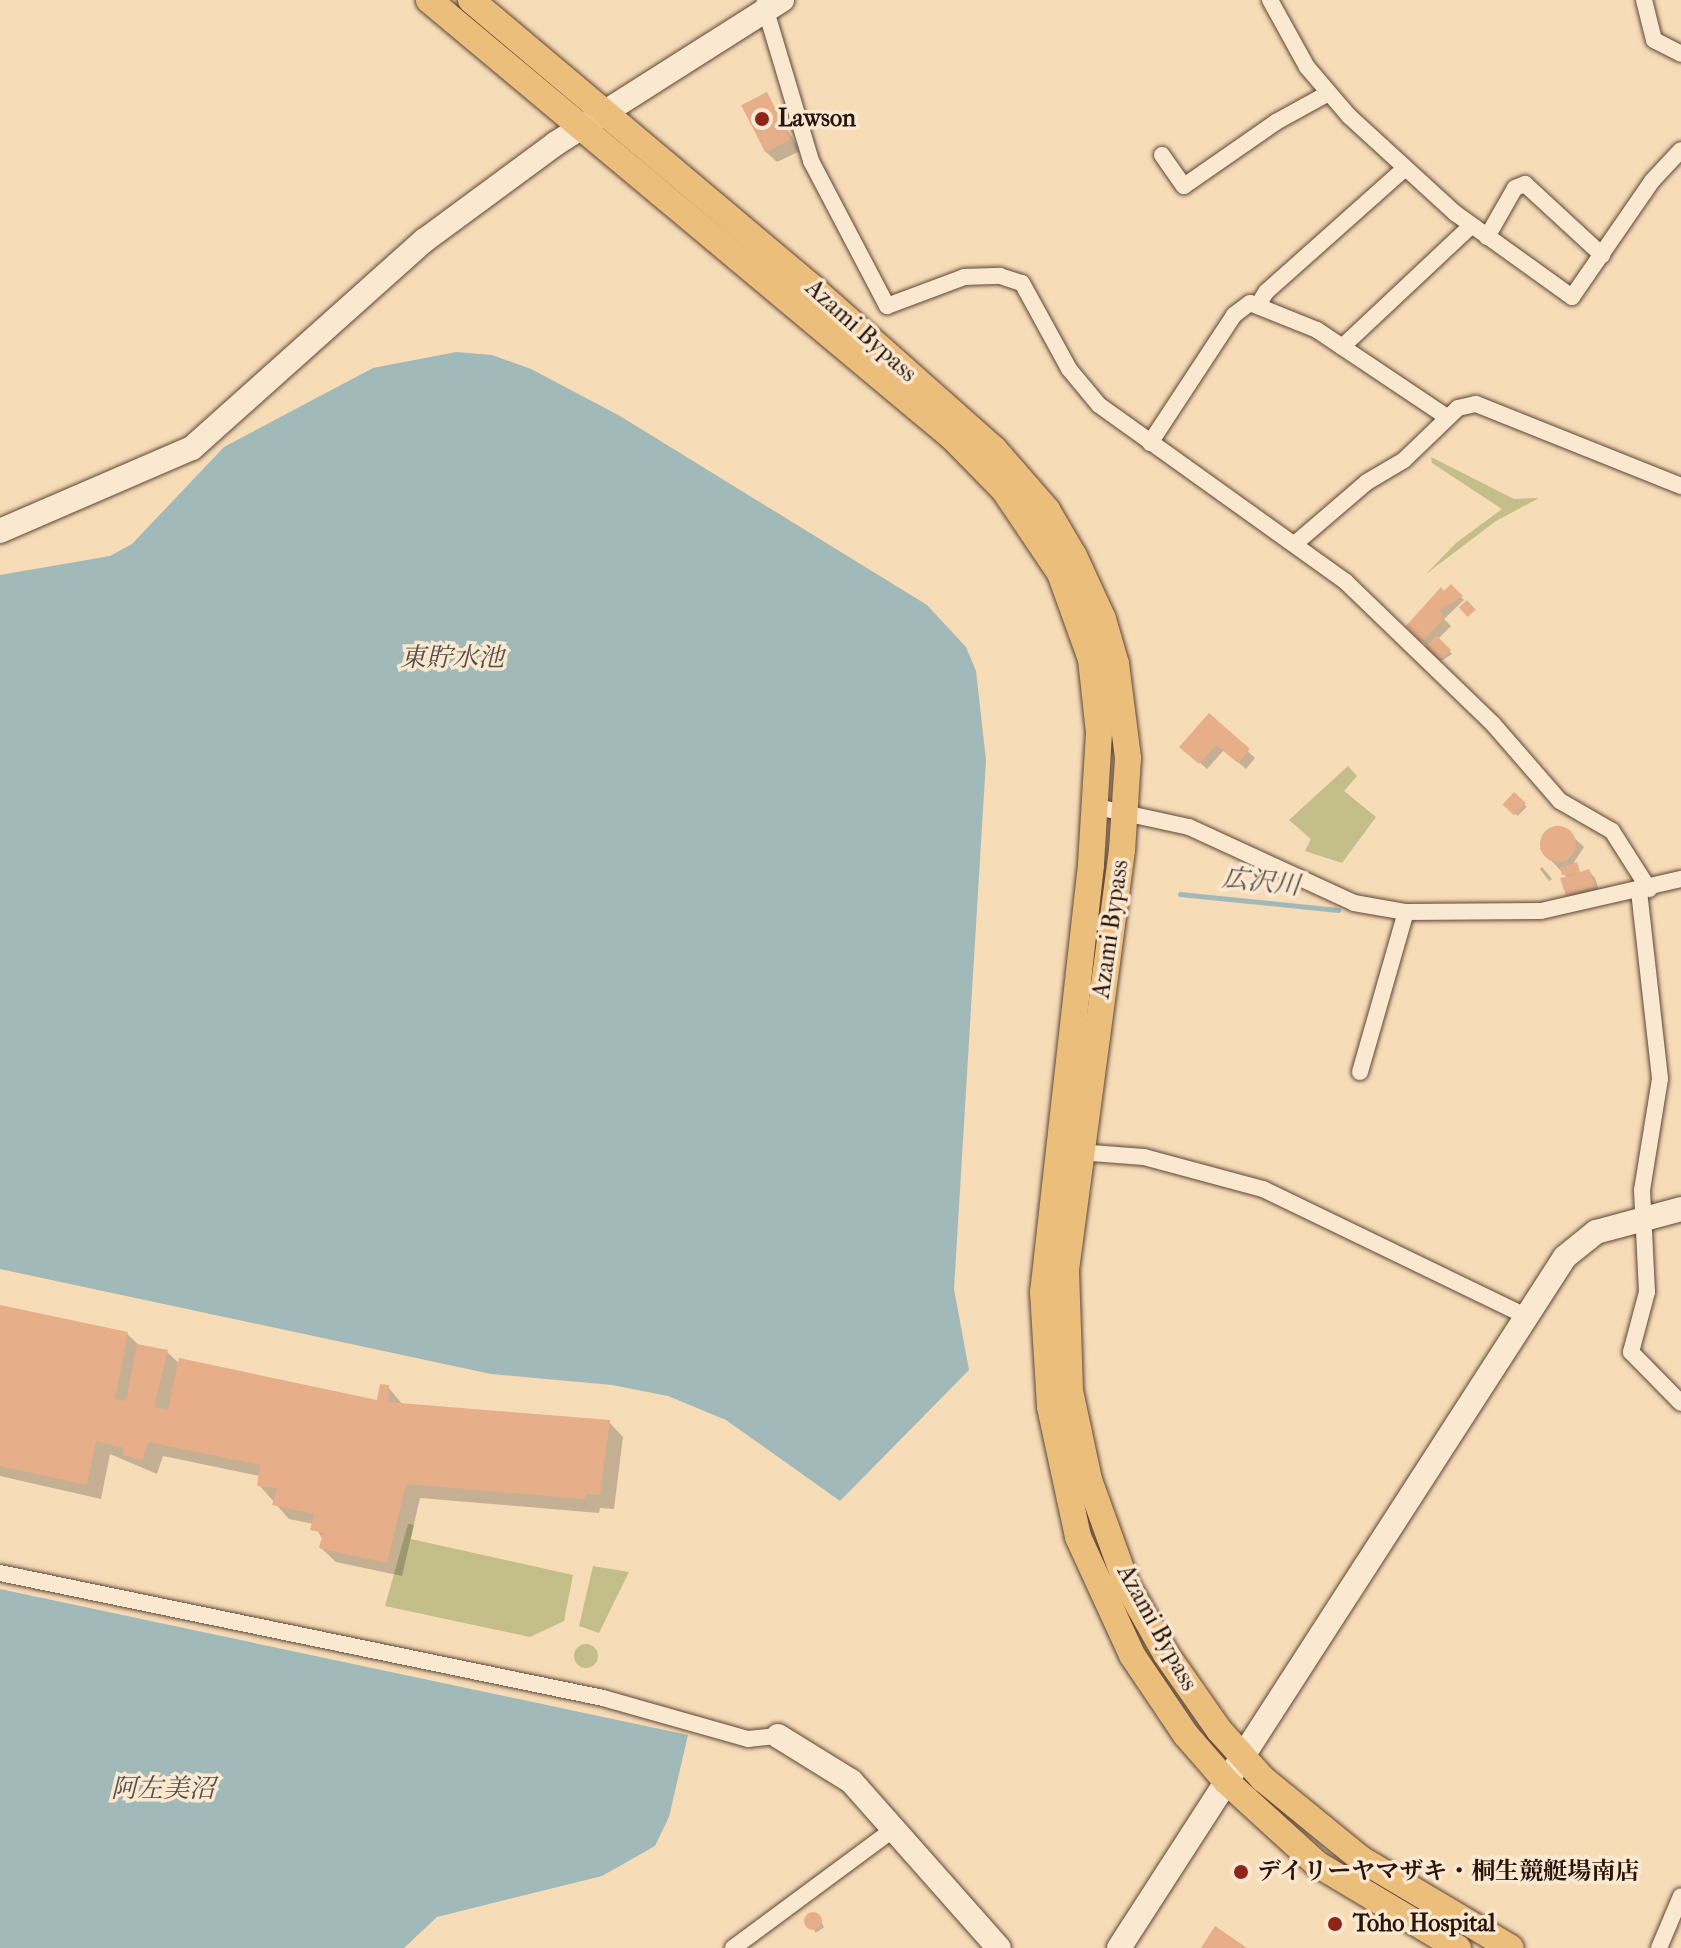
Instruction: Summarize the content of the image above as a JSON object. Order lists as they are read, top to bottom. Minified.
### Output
{"streets":{"main road":["Azami Bypass"]},"water":["東貯水池","広沢川","阿左美沼"],"places":["Lawson","デイリーヤマザキ・桐生競艇場南店","Toho Hospital"]}
